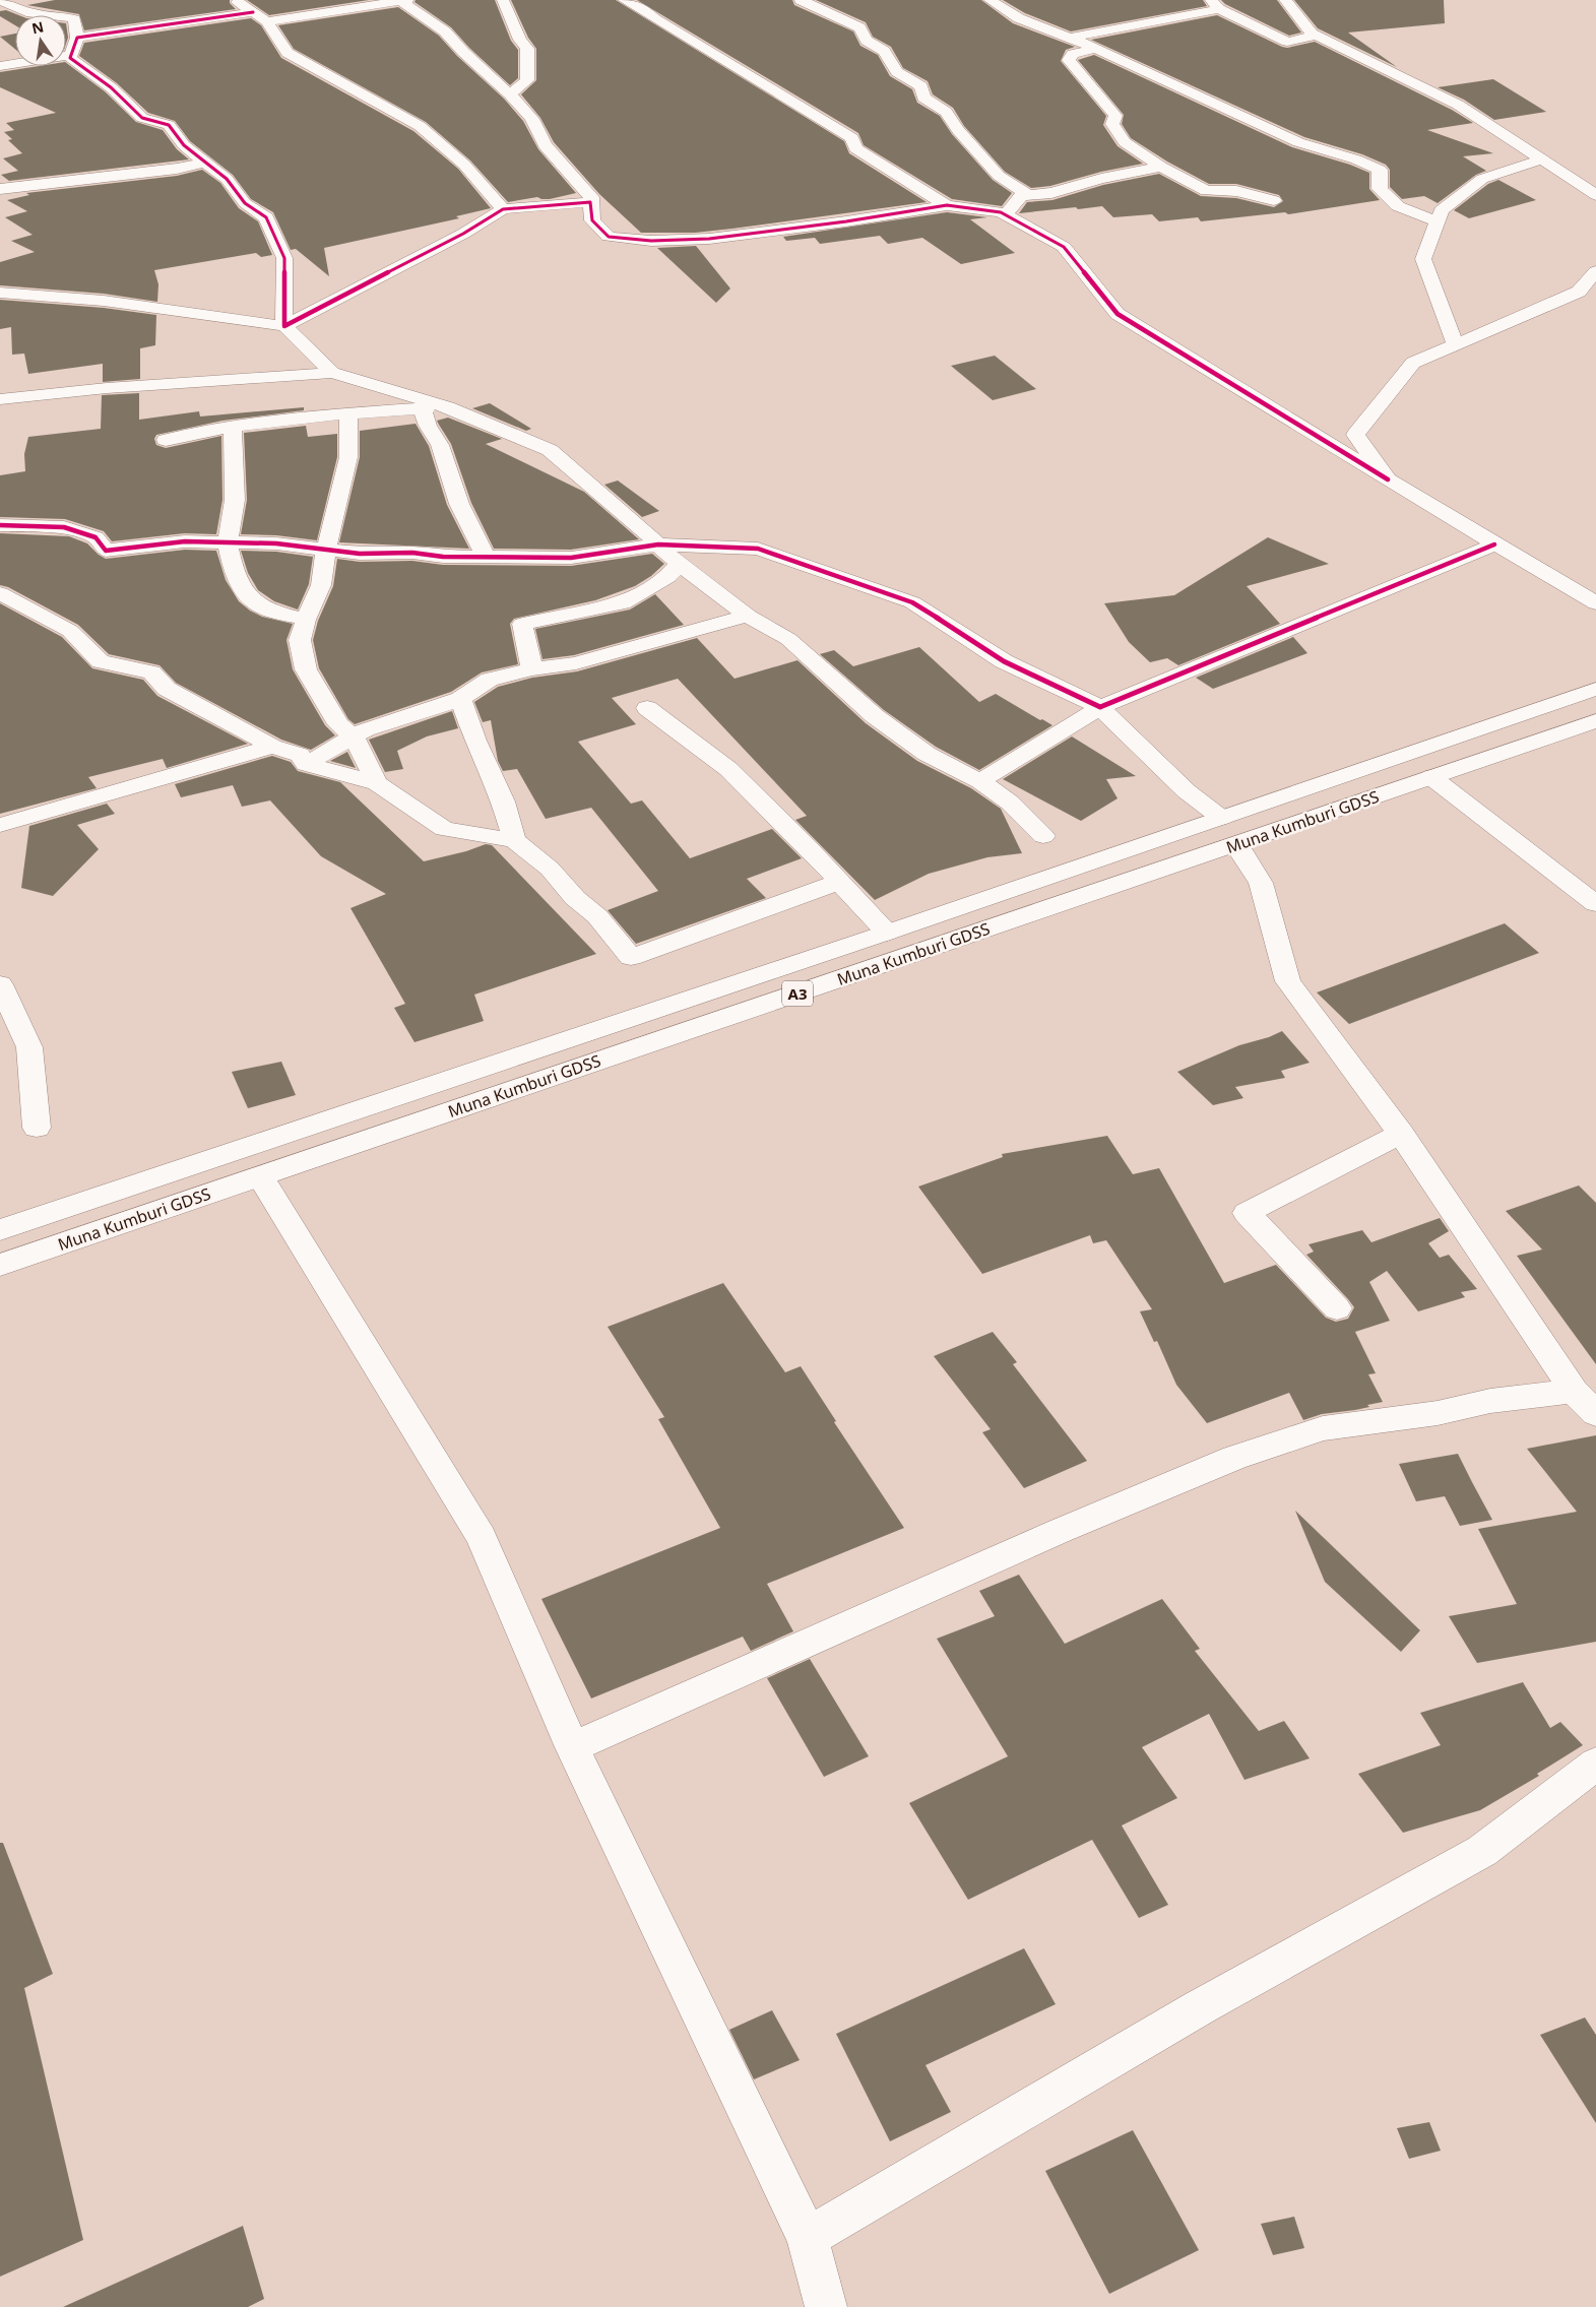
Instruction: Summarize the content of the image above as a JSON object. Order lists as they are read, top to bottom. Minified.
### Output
{"streets":{"main road":["Muna Kumburi GDSS","A3"]},"north":"top"}
